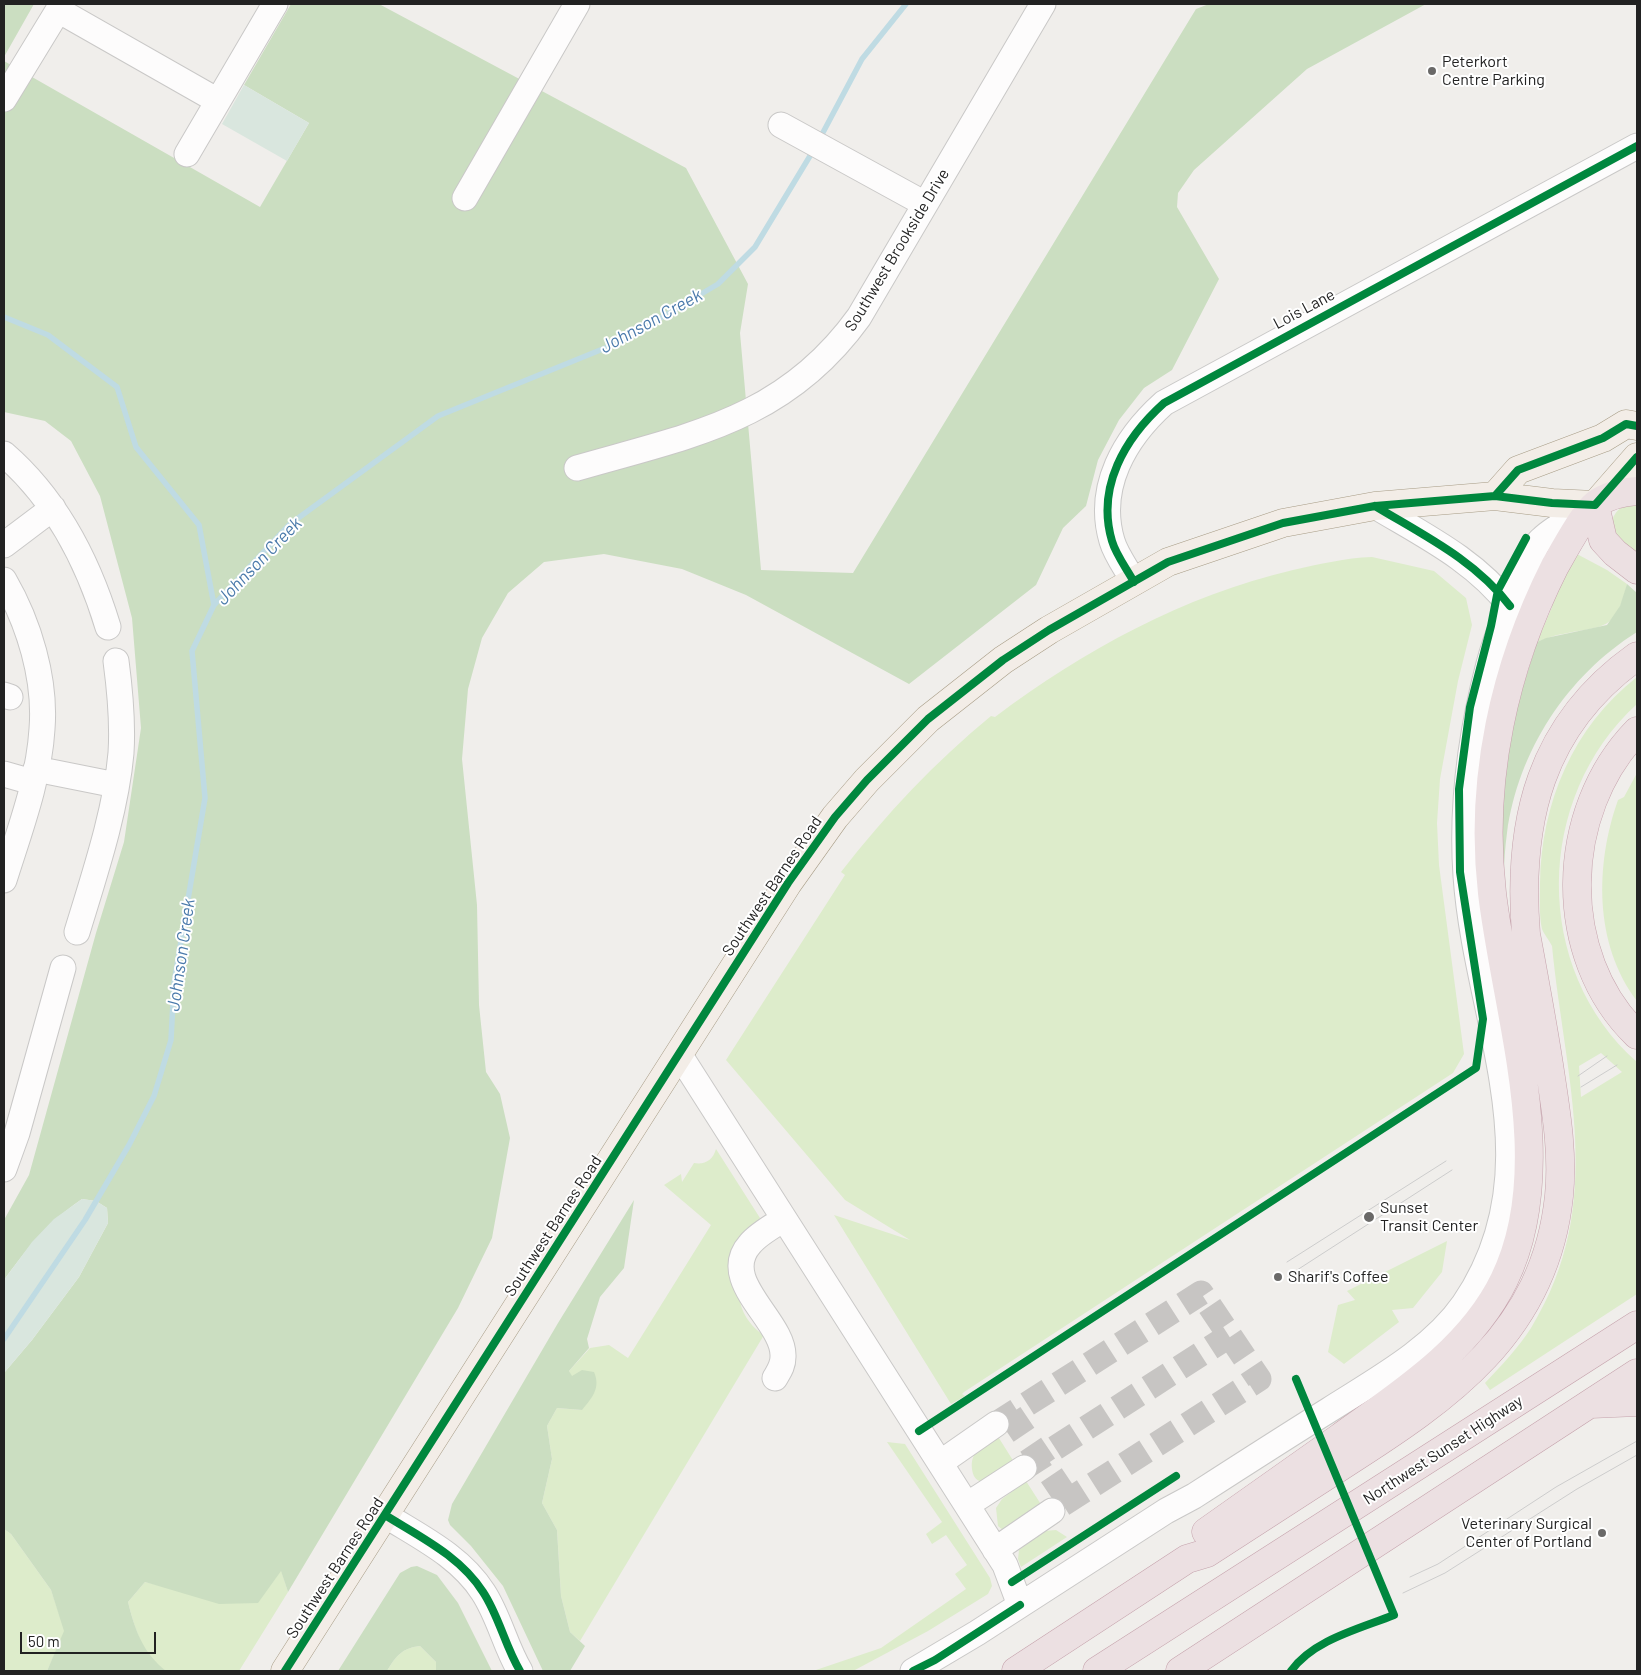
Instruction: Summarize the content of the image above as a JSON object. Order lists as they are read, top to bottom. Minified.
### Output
{"streets":{"highway":["Northwest Sunset Highway"],"main road":["Southwest Barnes Road"],"street":["Southwest Brookside Drive","Lois Lane"]},"crossings":[["Lois Lane","Southwest Barnes Road"]],"water":["Johnson Creek"],"places":["Peterkort Centre Parking","Sunset Transit Center","Sharif's Coffee","Veterinary Surgical Center of Portland"],"scale_bar":"50 m"}
